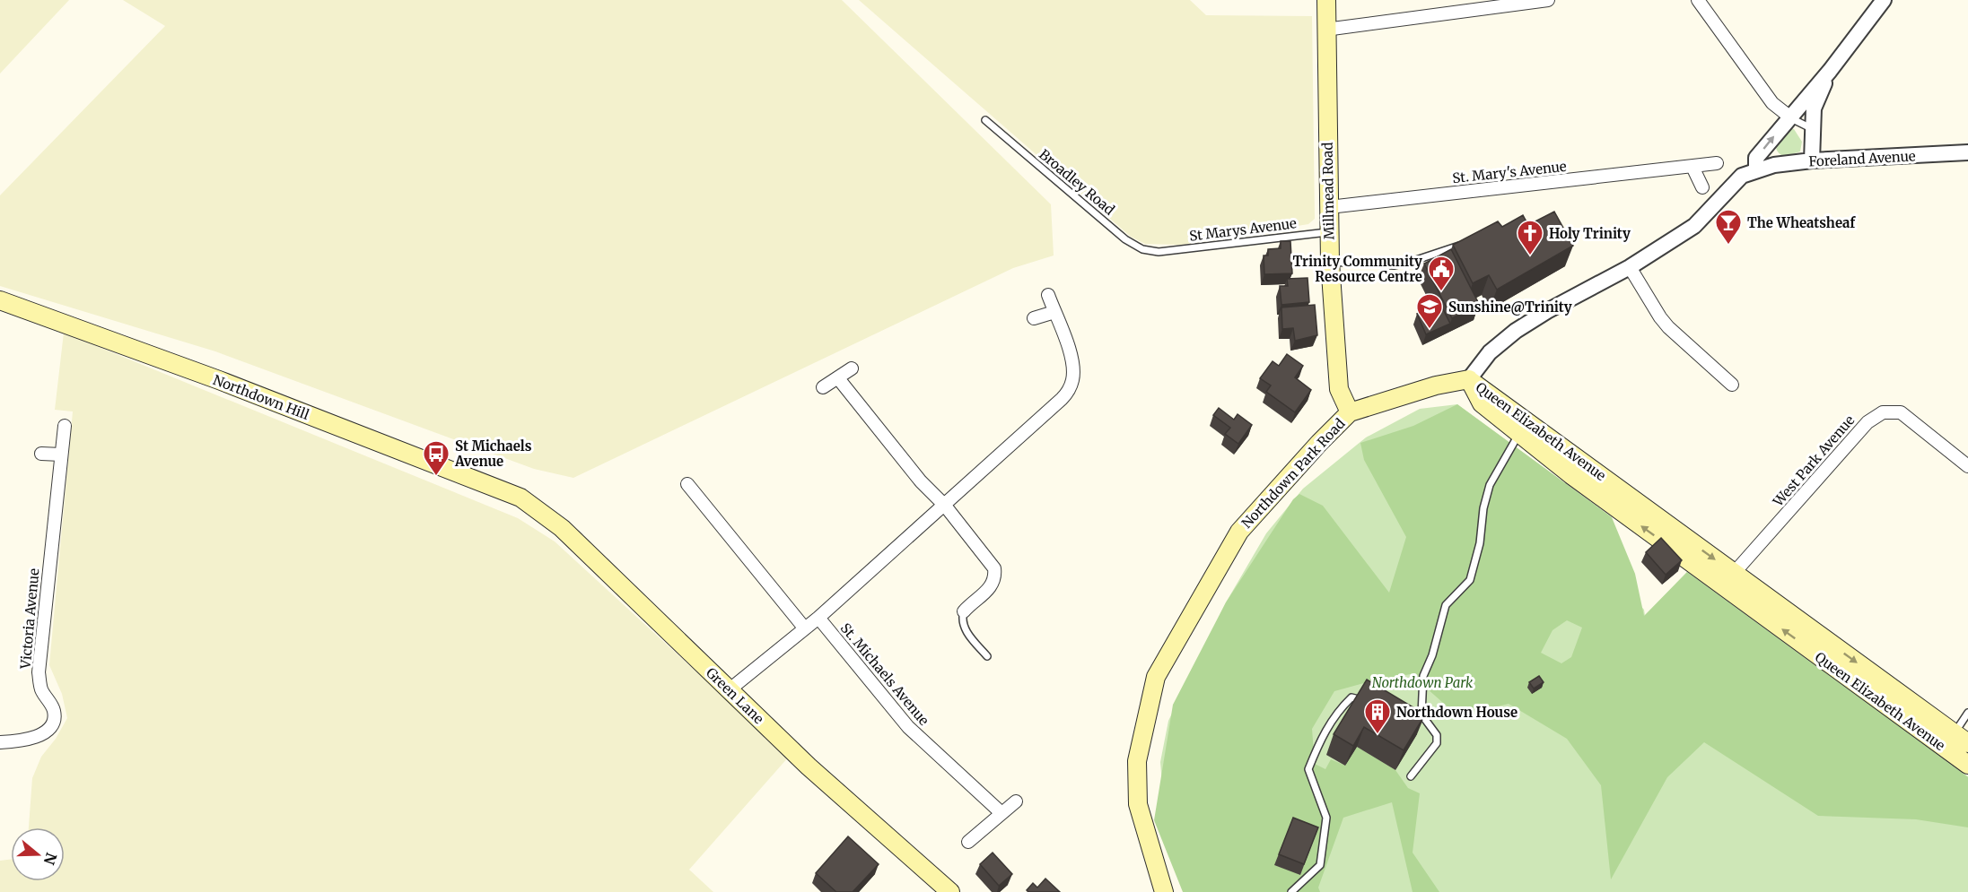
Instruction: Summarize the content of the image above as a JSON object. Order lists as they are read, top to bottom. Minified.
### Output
{"streets":{"main road":["Millmead Road","Northdown Hill","Queen Elizabeth Avenue","Northdown Park Road","Green Lane"],"street":["Foreland Avenue","St. Mary's Avenue","West Park Avenue","Victoria Avenue","St. Michaels Avenue"],"lane":["Broadley Road","St Marys Avenue"]},"crossings":[["St. Mary's Avenue","Millmead Road"],["Broadley Road","St Marys Avenue"],["Millmead Road","St Marys Avenue"],["Millmead Road","Northdown Park Road"],["Northdown Hill","Green Lane"],["Queen Elizabeth Avenue","West Park Avenue"],["Queen Elizabeth Avenue","Northdown Park Road"]],"parks":["Northdown Park"],"places":{"bar":["The Wheatsheaf"],"church":["Holy Trinity"],"public building":["Trinity Community Resource Centre"],"school or university":["Sunshine@Trinity"],"bus stop":["St Michaels Avenue"],"building":["Northdown House"]},"north":"right"}
